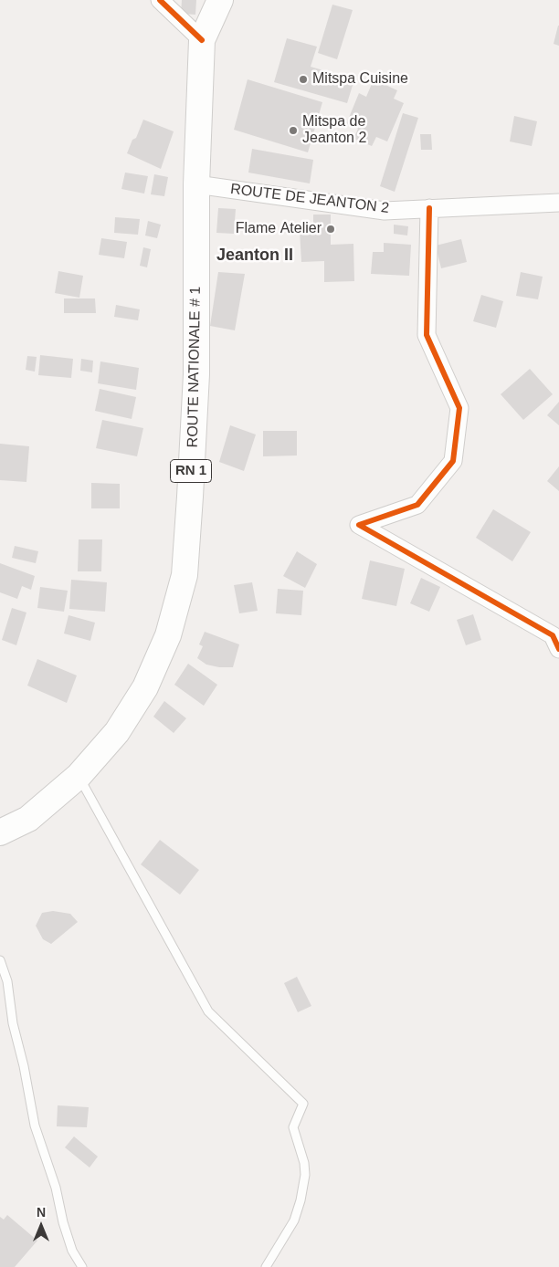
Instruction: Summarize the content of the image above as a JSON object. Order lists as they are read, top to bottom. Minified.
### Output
{"streets":{"main road":["ROUTE NATIONALE # 1","RN 1"],"street":["ROUTE DE JEANTON 2"]},"crossings":[["ROUTE DE JEANTON 2","ROUTE NATIONALE # 1"]],"districts":["Jeanton II"],"places":["Mitspa Cuisine","Mitspa de Jeanton 2","Flame Atelier"],"north":"top"}
